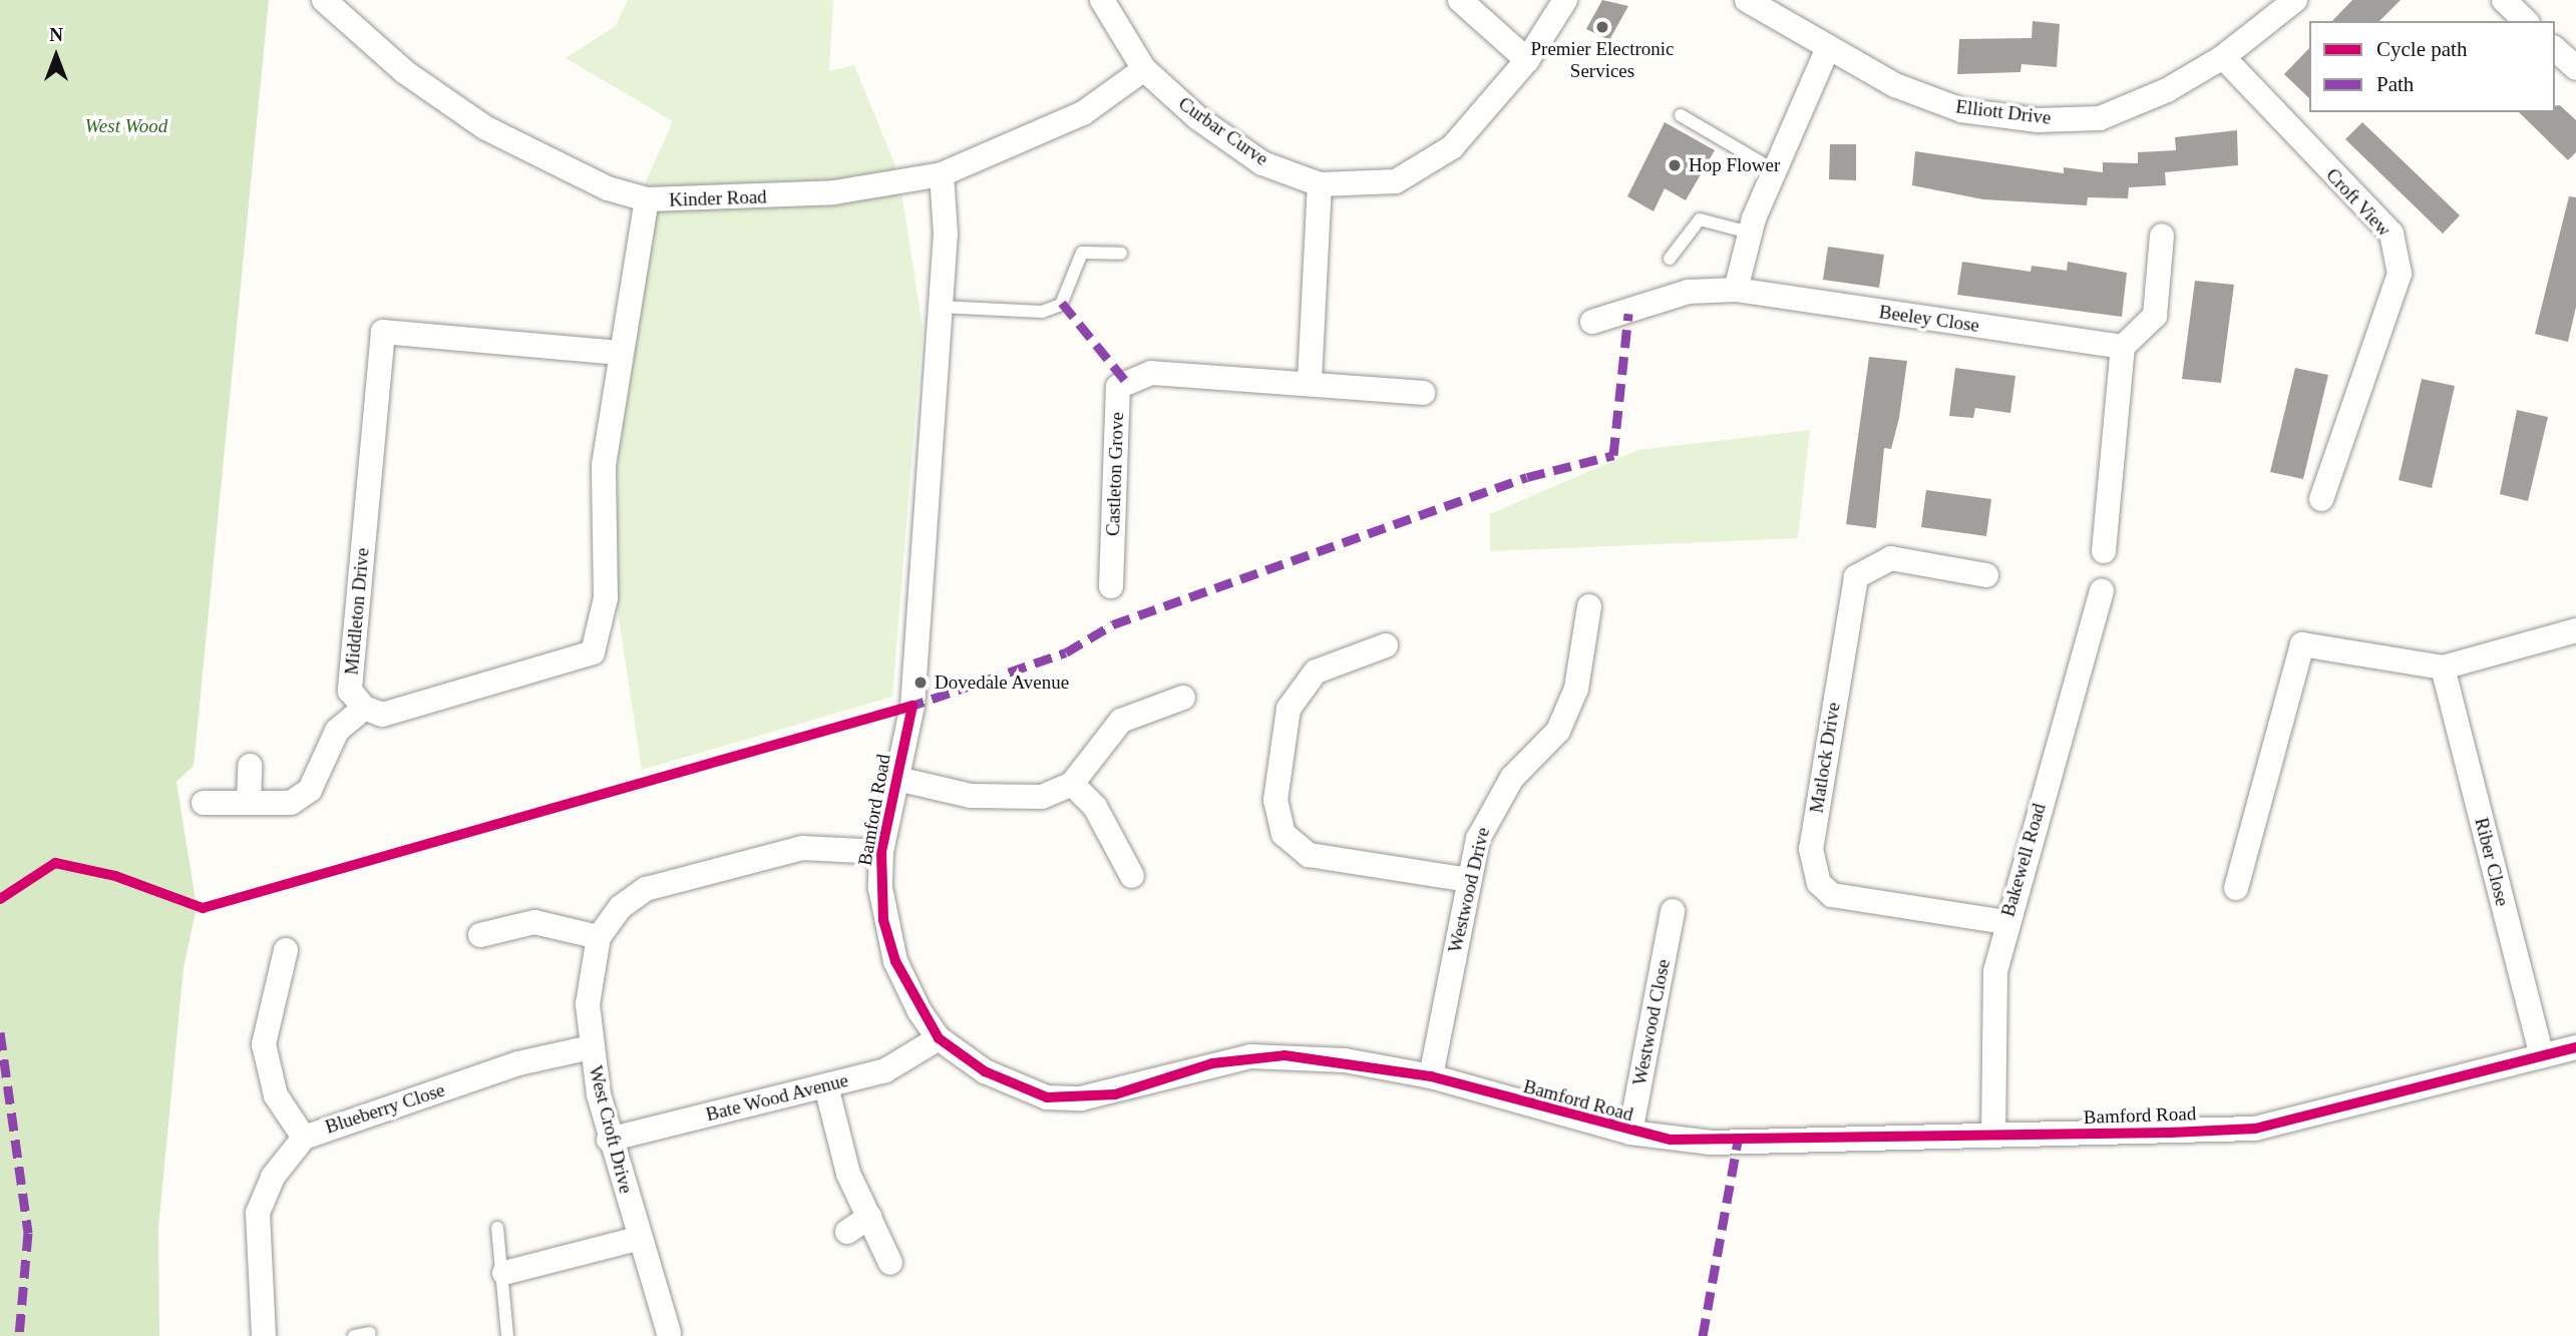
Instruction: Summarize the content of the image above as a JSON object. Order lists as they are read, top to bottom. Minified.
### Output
{"streets":{"street":["Elliott Drive","Curbar Curve","Kinder Road","Croft View","Beeley Close","Castleton Grove","Middleton Drive","Matlock Drive","Bamford Road","Bakewell Road","Riber Close","Westwood Drive","Westwood Close","Bate Wood Avenue","Blueberry Close","West Croft Drive"]},"crossings":[["Elliott Drive","Croft View"],["Curbar Curve","Kinder Road"],["Matlock Drive","Bakewell Road"],["Bamford Road","Bakewell Road"],["Bamford Road","Riber Close"],["Bamford Road","Westwood Drive"],["Bamford Road","Westwood Close"],["Bamford Road","Bate Wood Avenue"],["Bamford Road","West Croft Drive"],["Bate Wood Avenue","West Croft Drive"],["Blueberry Close","West Croft Drive"]],"parks":["West Wood"],"places":["Premier Electronic Services","Hop Flower","Dovedale Avenue"],"legend":["Cycle path","Path"],"north":"top"}
